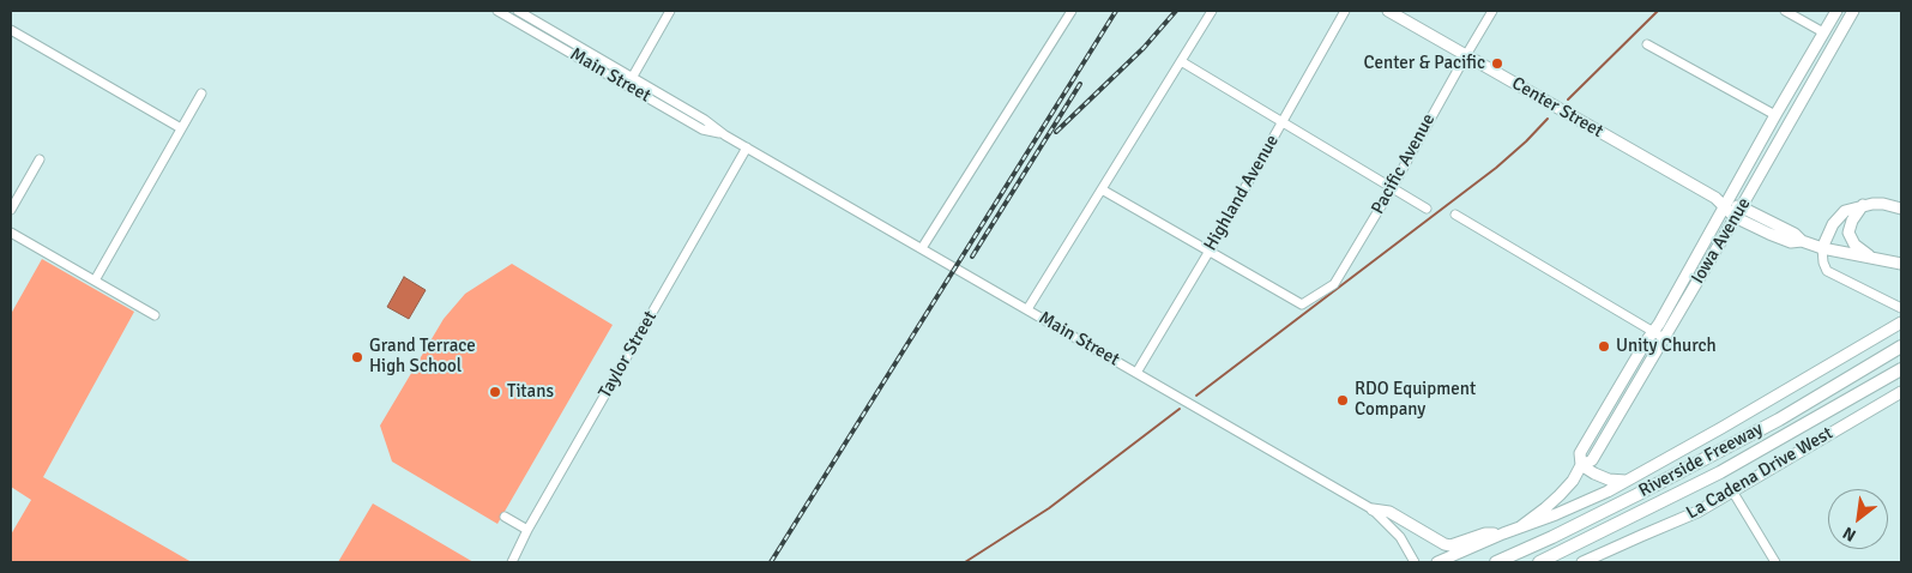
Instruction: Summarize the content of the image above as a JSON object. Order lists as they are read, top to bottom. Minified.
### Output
{"streets":{"highway":["Riverside Freeway"],"main road":["Center Street","Iowa Avenue","La Cadena Drive West"],"street":["Main Street","Pacific Avenue","Highland Avenue","Taylor Street"]},"crossings":[["Main Street","Highland Avenue"],["Main Street","Taylor Street"],["Center Street","Pacific Avenue"],["Center Street","Iowa Avenue"],["Pacific Avenue","Highland Avenue"]],"places":["Center & Pacific","Unity Church","Grand Terrace High School","Titans","RDO Equipment Company"],"north":"bottom left"}
